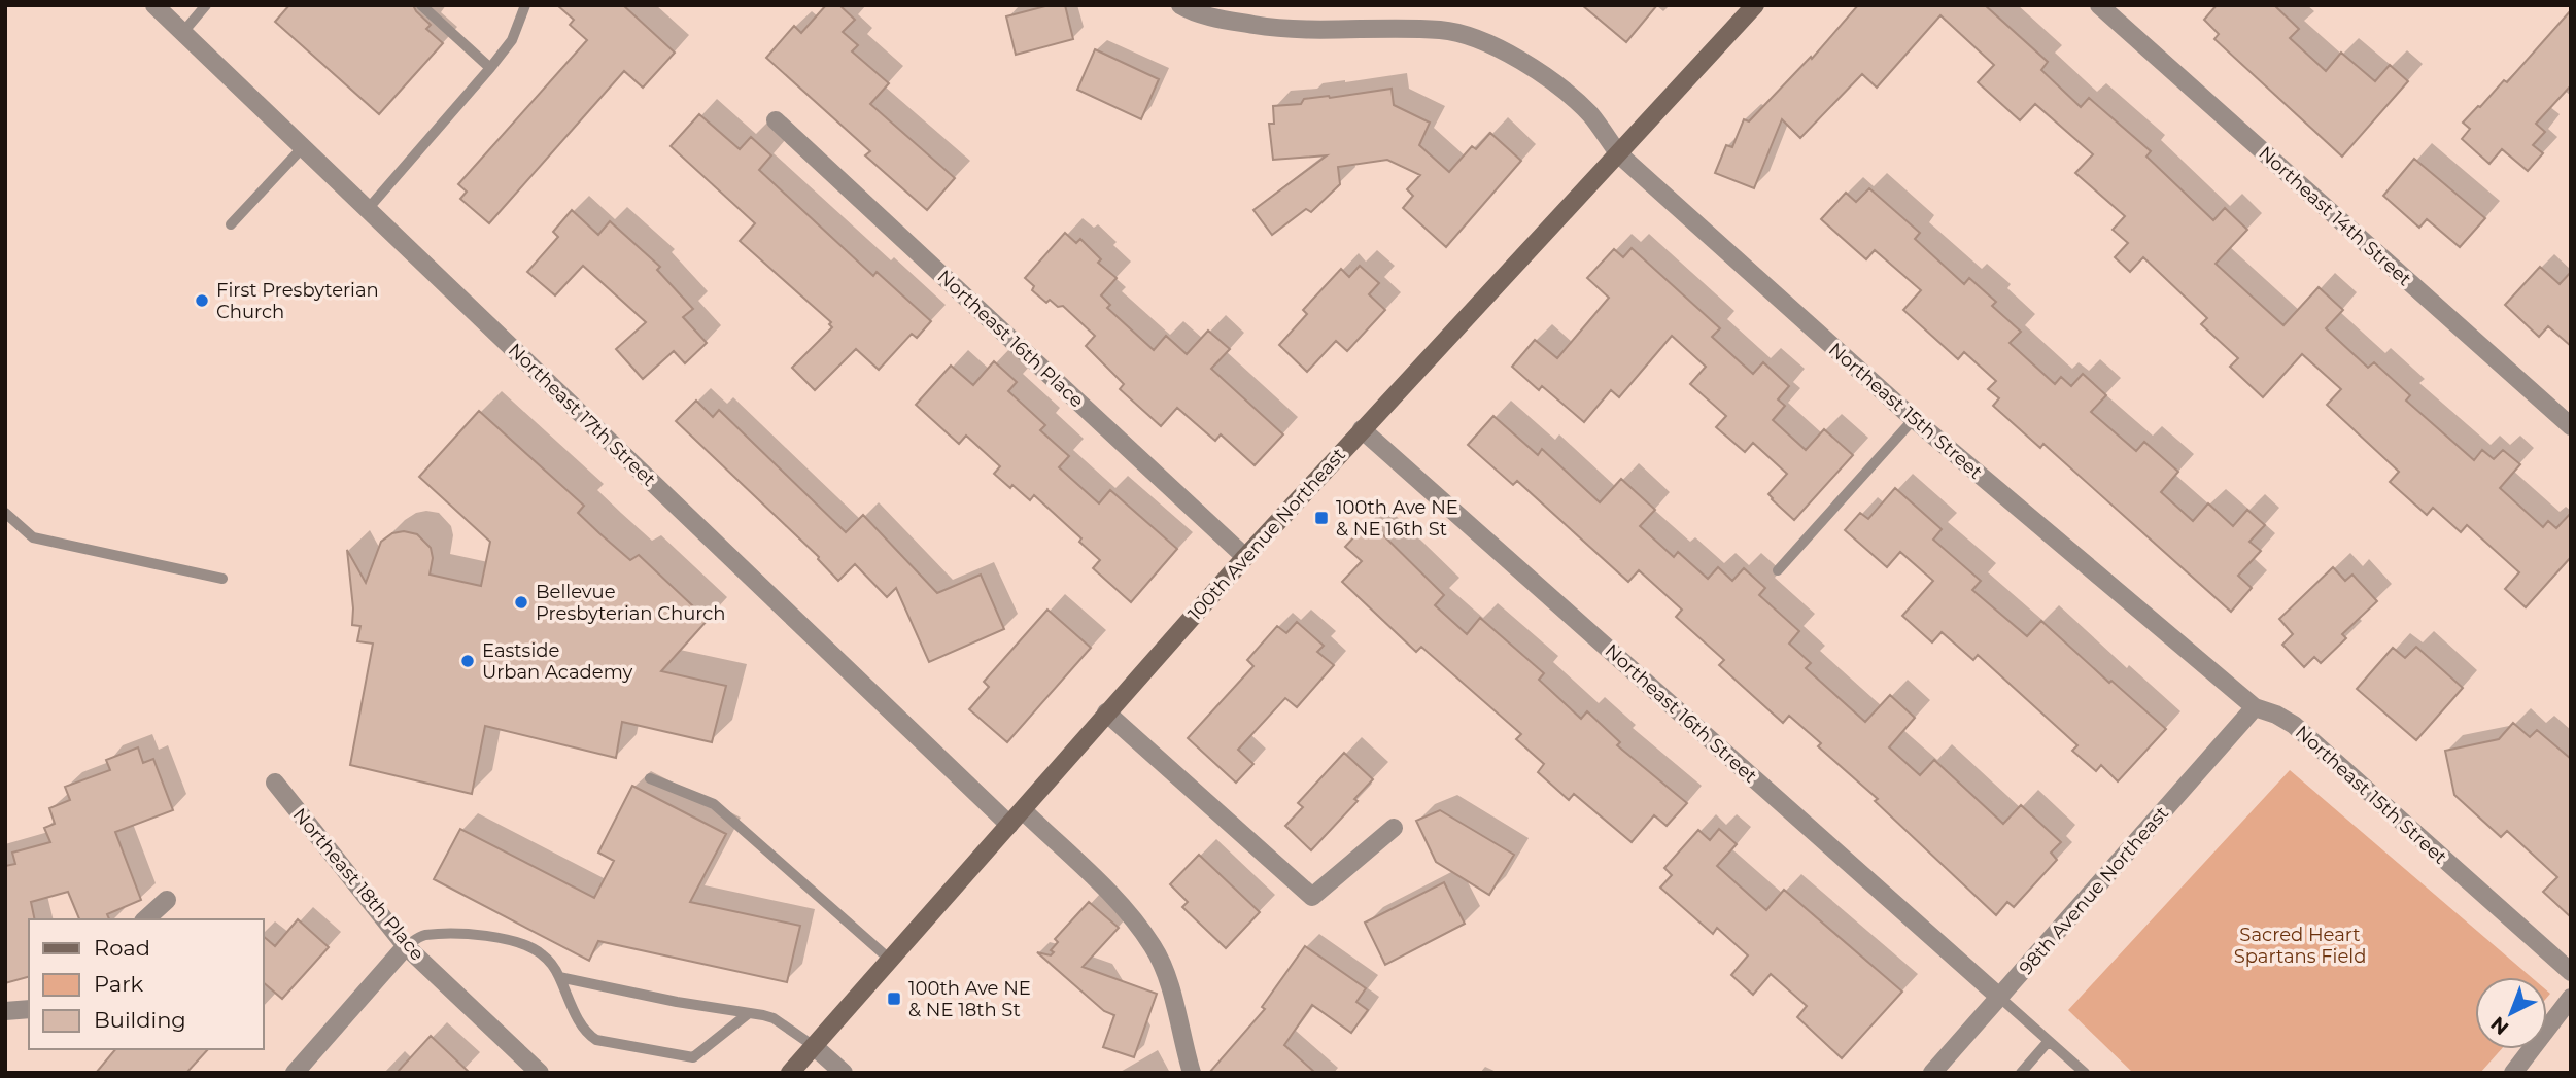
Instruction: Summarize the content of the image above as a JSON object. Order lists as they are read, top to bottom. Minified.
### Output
{"streets":{"street":["Northeast 14th Street","Northeast 16th Place","Northeast 15th Street","Northeast 17th Street","100th Avenue Northeast","Northeast 16th Street","Northeast 18th Place","98th Avenue Northeast"]},"crossings":[["Northeast 16th Place","100th Avenue Northeast"],["Northeast 15th Street","100th Avenue Northeast"],["Northeast 15th Street","98th Avenue Northeast"],["Northeast 17th Street","100th Avenue Northeast"],["100th Avenue Northeast","Northeast 16th Street"],["Northeast 16th Street","98th Avenue Northeast"]],"parks":["Sacred Heart Spartans Field"],"places":{"other":["First Presbyterian Church","Bellevue Presbyterian Church","Eastside Urban Academy"],"transit":["100th Ave NE & NE 16th St","100th Ave NE & NE 18th St"]},"legend":["Road","Park","Building"],"north":"bottom left"}
